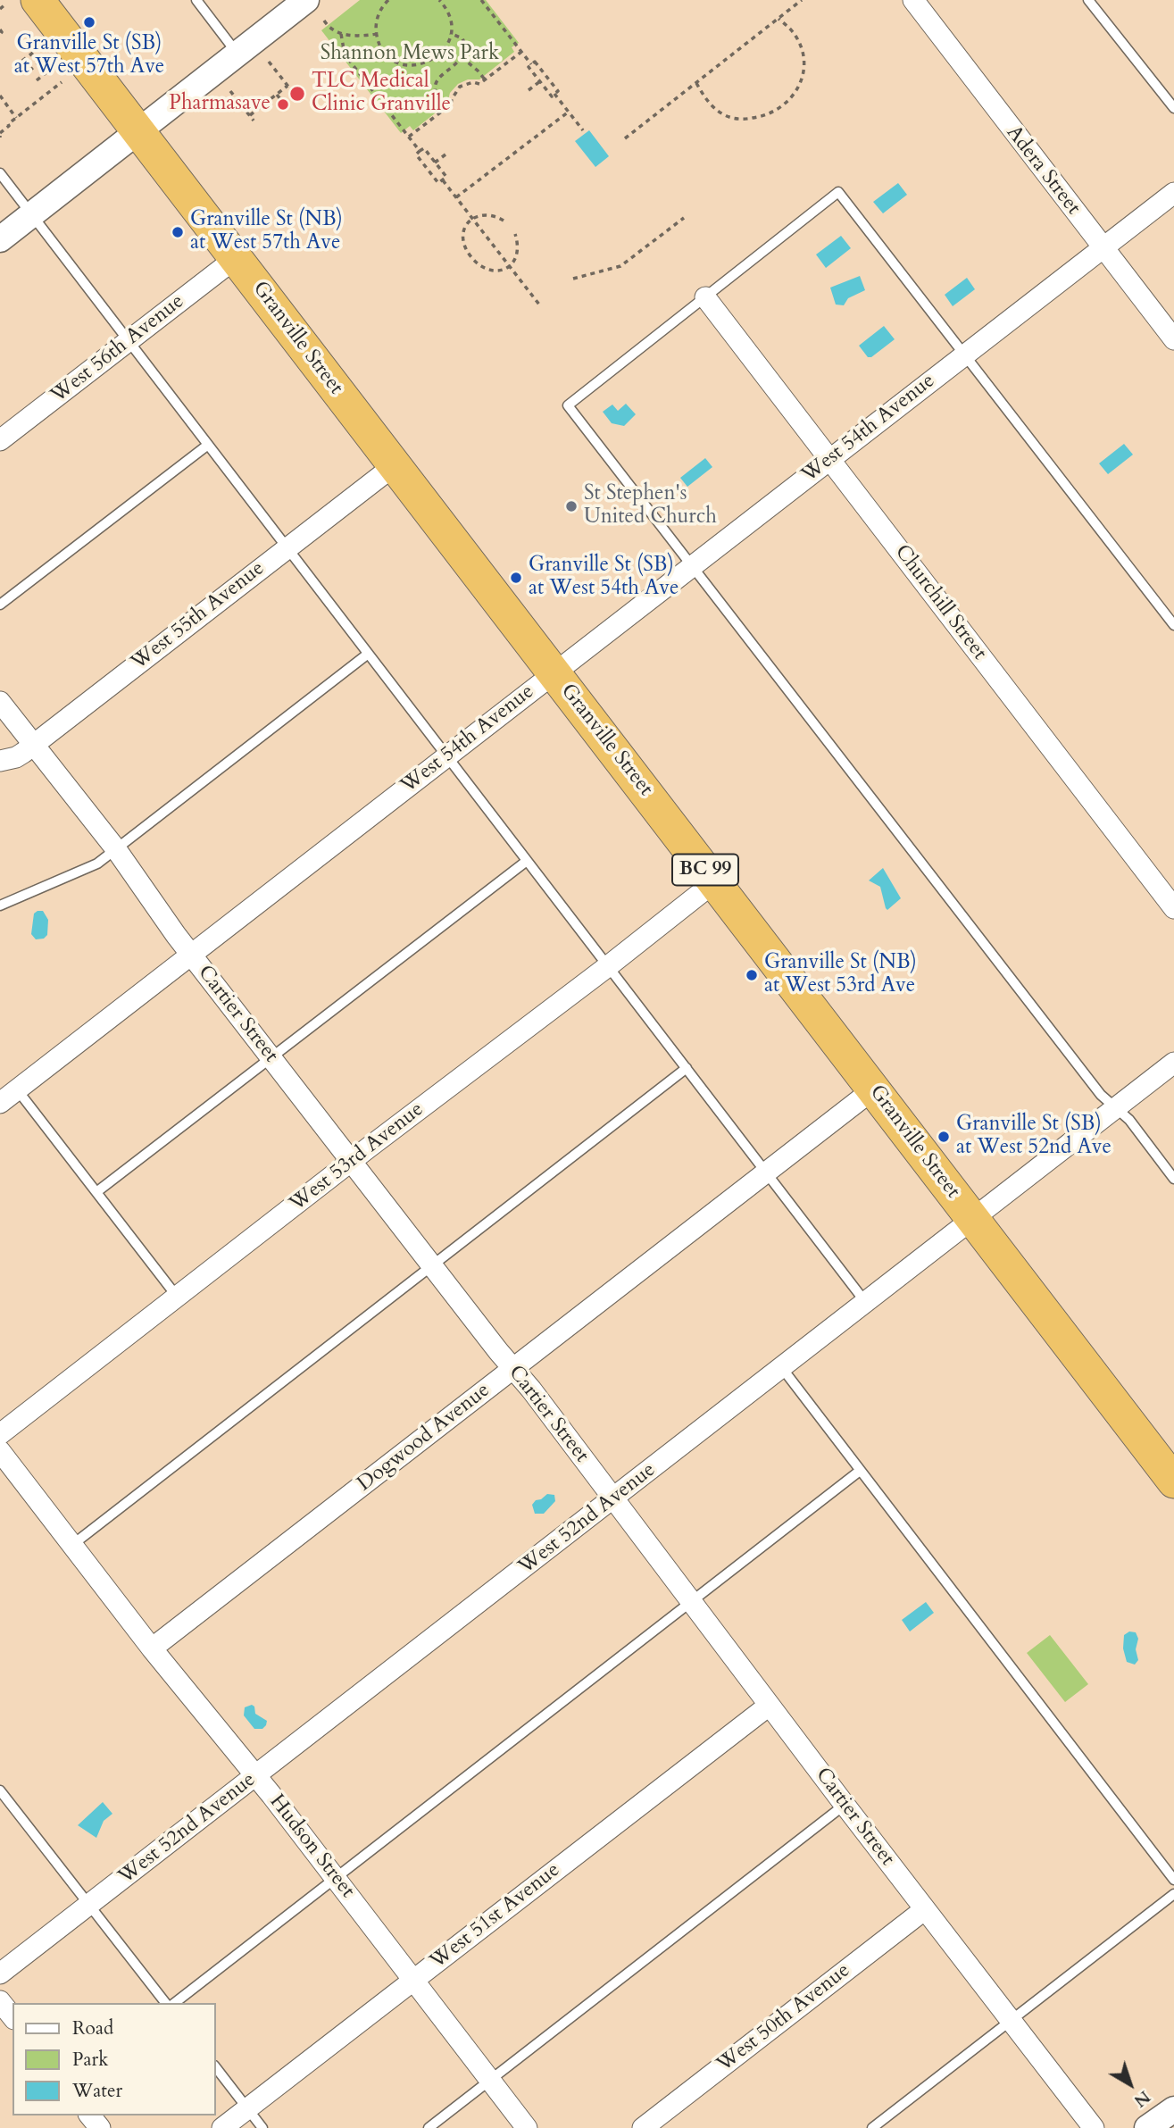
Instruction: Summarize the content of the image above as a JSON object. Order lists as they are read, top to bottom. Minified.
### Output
{"streets":{"highway":["Granville Street","BC 99"],"street":["Adera Street","West 56th Avenue","West 54th Avenue","Churchill Street","West 55th Avenue","Cartier Street","West 53rd Avenue","Dogwood Avenue","West 52nd Avenue","Hudson Street","West 51st Avenue","West 50th Avenue"]},"crossings":[["Adera Street","West 54th Avenue"],["Granville Street","West 56th Avenue"],["Granville Street","West 54th Avenue"],["Granville Street","West 55th Avenue"],["Granville Street","West 53rd Avenue"],["Granville Street","Dogwood Avenue"],["Granville Street","West 52nd Avenue"],["West 54th Avenue","Churchill Street"],["West 54th Avenue","Cartier Street"],["West 55th Avenue","Cartier Street"],["Cartier Street","West 53rd Avenue"],["Cartier Street","Dogwood Avenue"],["Cartier Street","West 52nd Avenue"],["Cartier Street","West 51st Avenue"],["Cartier Street","West 50th Avenue"],["Dogwood Avenue","Hudson Street"],["West 52nd Avenue","Hudson Street"],["Hudson Street","West 51st Avenue"]],"parks":["Shannon Mews Park"],"places":["Granville St (SB) at West 57th Ave","TLC Medical Clinic Granville","Pharmasave","Granville St (NB) at West 57th Ave","St Stephen's United Church","Granville St (SB) at West 54th Ave","Granville St (NB) at West 53rd Ave","Granville St (SB) at West 52nd Ave"],"legend":["Road","Park","Water"],"north":"bottom right"}
